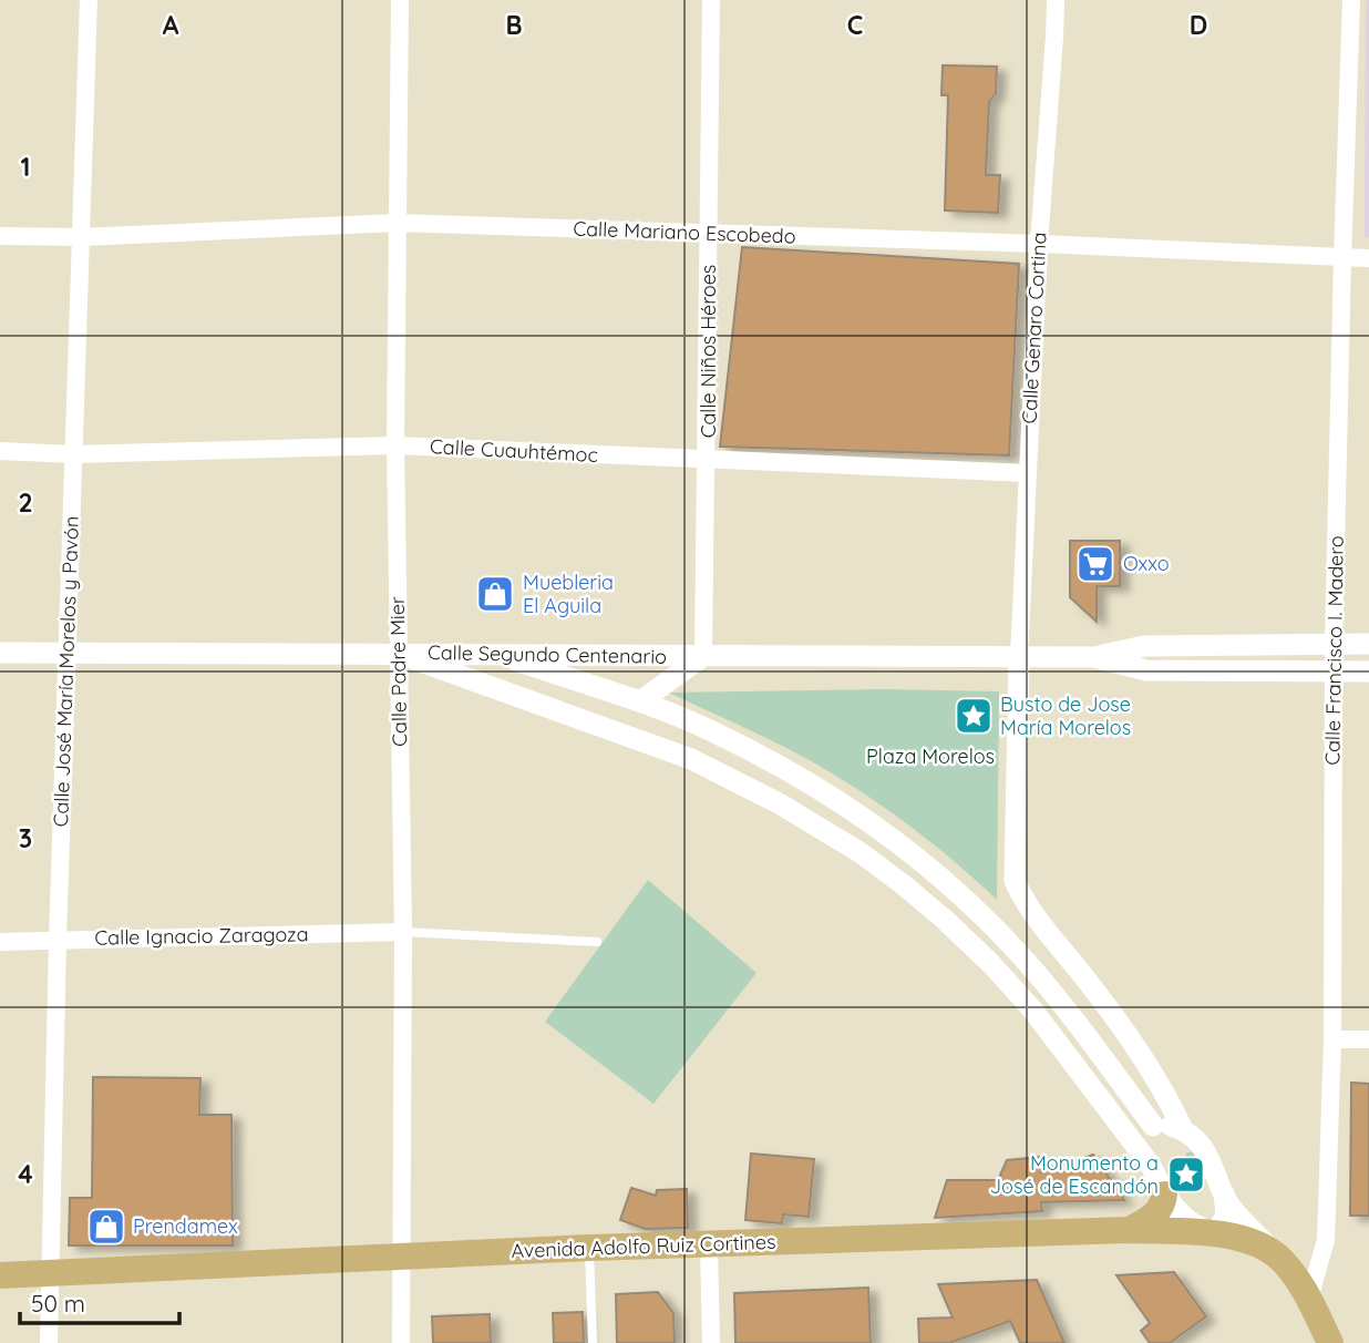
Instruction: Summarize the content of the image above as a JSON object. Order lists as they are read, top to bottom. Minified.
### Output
{"streets":{"main road":["Avenida Adolfo Ruiz Cortines"],"street":["Calle Mariano Escobedo","Calle Genaro Cortina","Calle Niños Héroes","Calle Cuauhtémoc","Calle Francisco I. Madero","Calle Segundo Centenario","Calle José María Morelos y Pavón","Calle Padre Mier","Calle Ignacio Zaragoza"]},"crossings":[["Calle Mariano Escobedo","Calle Genaro Cortina"],["Calle Mariano Escobedo","Calle Niños Héroes"],["Calle Mariano Escobedo","Calle Francisco I. Madero"],["Calle Mariano Escobedo","Calle José María Morelos y Pavón"],["Calle Mariano Escobedo","Calle Padre Mier"],["Calle Genaro Cortina","Calle Cuauhtémoc"],["Calle Genaro Cortina","Calle Segundo Centenario"],["Calle Niños Héroes","Calle Cuauhtémoc"],["Calle Niños Héroes","Calle Segundo Centenario"],["Calle Cuauhtémoc","Calle José María Morelos y Pavón"],["Calle Cuauhtémoc","Calle Padre Mier"],["Calle Francisco I. Madero","Calle Segundo Centenario"],["Calle Segundo Centenario","Calle José María Morelos y Pavón"],["Calle Segundo Centenario","Calle Padre Mier"],["Calle José María Morelos y Pavón","Calle Ignacio Zaragoza"],["Calle José María Morelos y Pavón","Avenida Adolfo Ruiz Cortines"],["Calle Padre Mier","Calle Ignacio Zaragoza"],["Calle Padre Mier","Avenida Adolfo Ruiz Cortines"]],"parks":["Plaza Morelos"],"places":{"supermarket":["Oxxo"],"shop":["Muebleria El Aguila","Prendamex"],"place":["Busto de Jose María Morelos","Monumento a José de Escandón"]},"scale_bar":"50 m","grid":{"columns":["A","B","C","D"],"rows":["1","2","3","4"]}}
